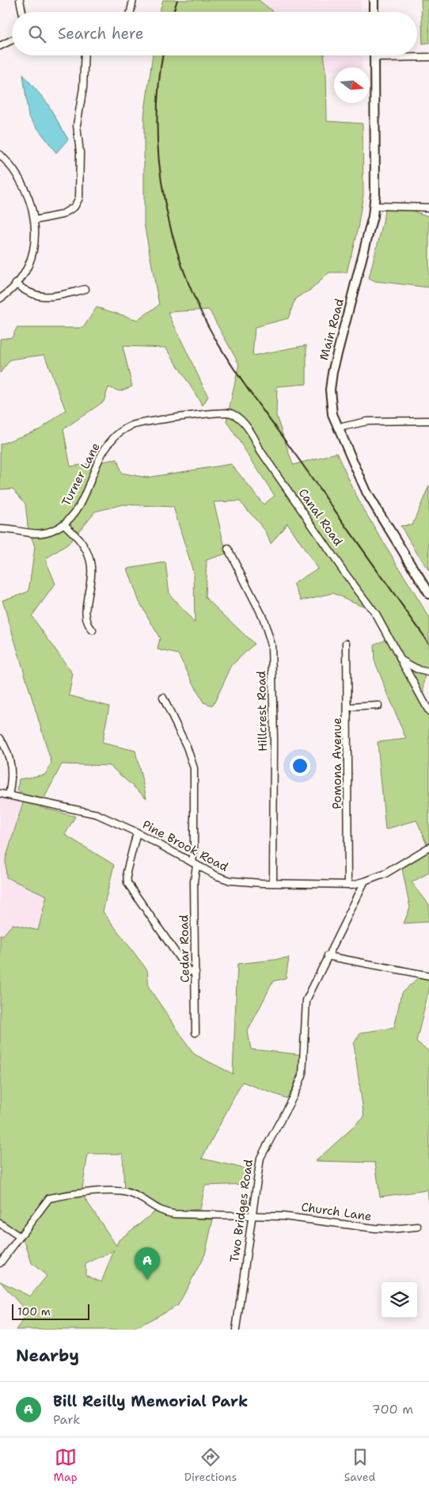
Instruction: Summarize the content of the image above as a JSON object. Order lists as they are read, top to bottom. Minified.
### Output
{"streets":{"main road":["Main Road"],"street":["Turner Lane","Canal Road","Hillcrest Road","Pomona Avenue","Pine Brook Road","Cedar Road","Two Bridges Road","Church Lane"]},"crossings":[["Turner Lane","Canal Road"],["Hillcrest Road","Pine Brook Road"],["Pomona Avenue","Pine Brook Road"],["Pine Brook Road","Cedar Road"],["Pine Brook Road","Two Bridges Road"],["Two Bridges Road","Church Lane"]],"scale_bar":"100 m","north":"right","page":{"search":"Search here","pins":"A","scale":"100 m","heading":"Nearby","list":[{"mark":"A","name":"Bill Reilly Memorial Park","note":"Park","value":"700 m"}],"nav":["Map","Directions","Saved"]}}
